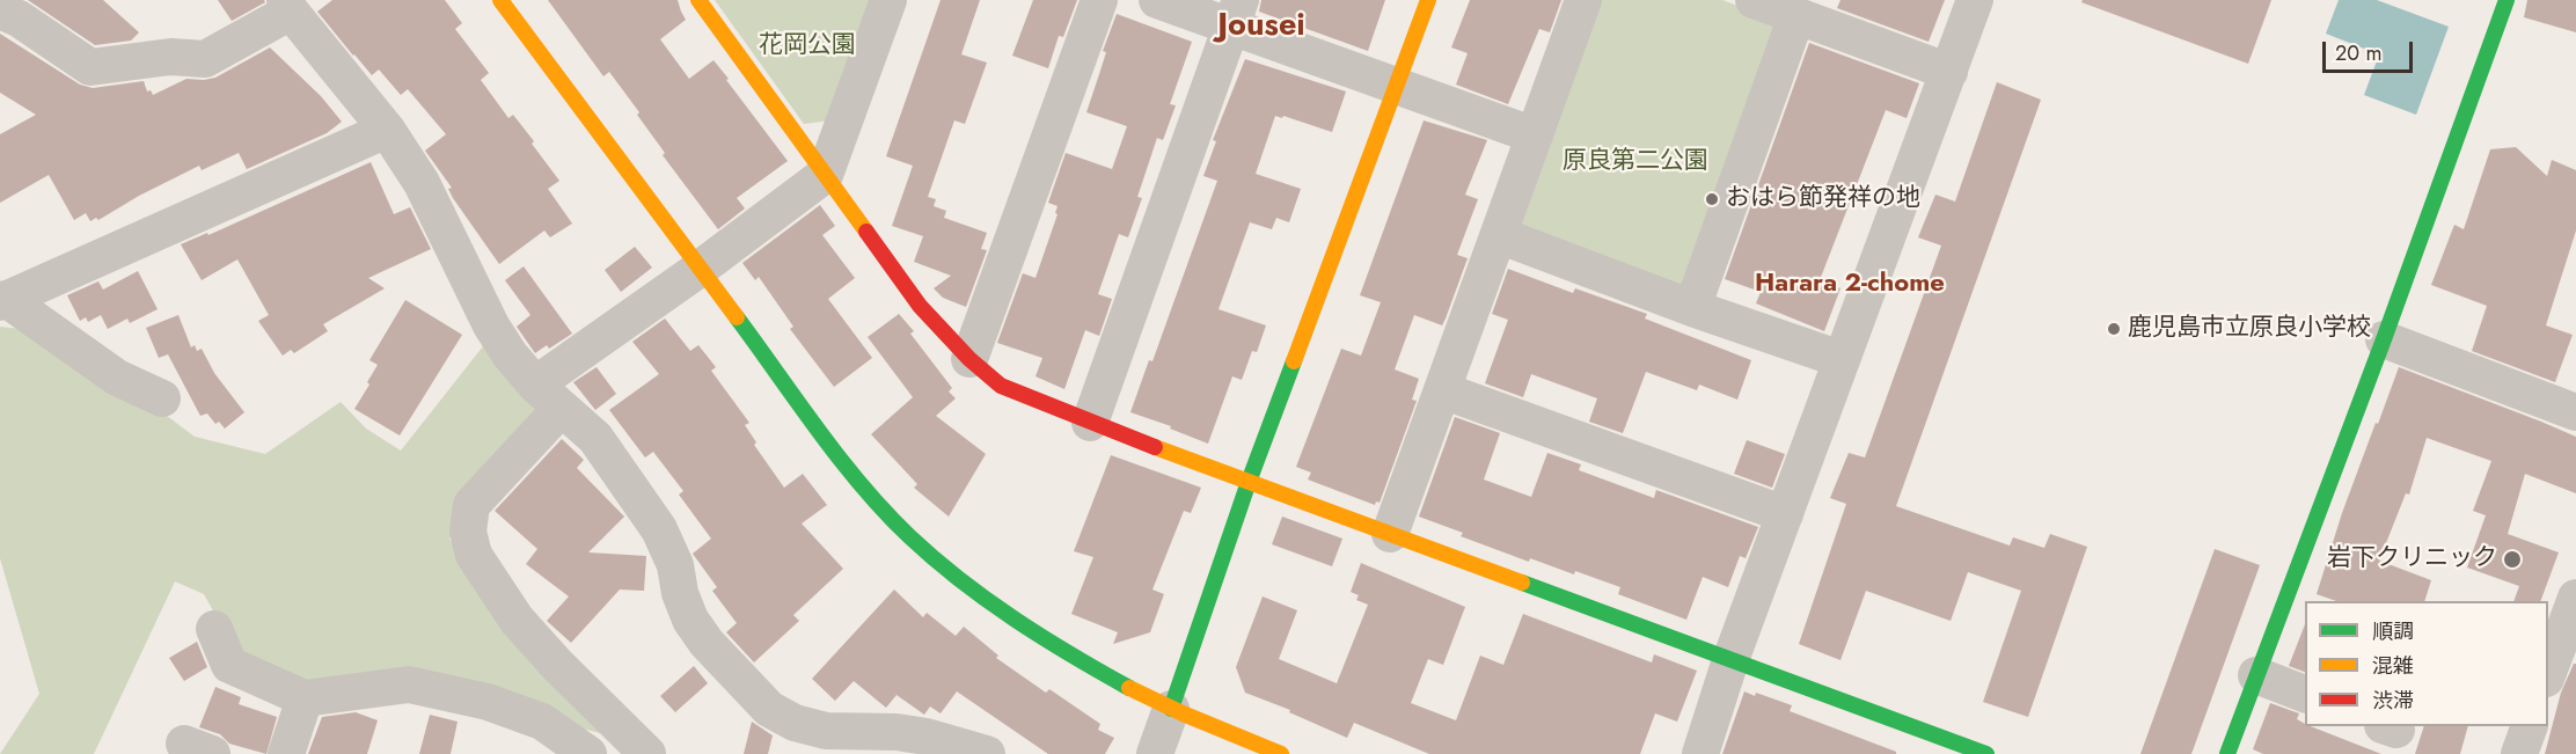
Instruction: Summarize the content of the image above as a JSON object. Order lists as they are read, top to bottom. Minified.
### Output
{"districts":["Jousei","Harara 2-chome"],"parks":["花岡公園","原良第二公園"],"places":["おはら節発祥の地","鹿児島市立原良小学校","岩下クリニック"],"legend":["順調","混雑","渋滞"],"scale_bar":"20 m"}
